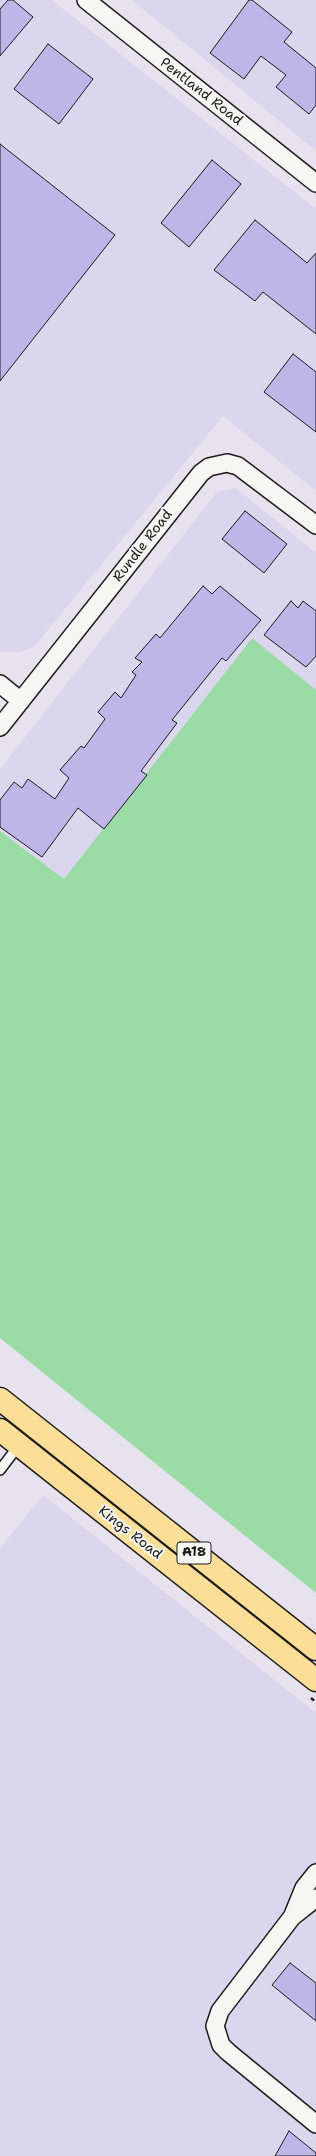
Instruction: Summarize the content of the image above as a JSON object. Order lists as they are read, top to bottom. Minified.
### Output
{"streets":{"main road":["Kings Road","A18"],"street":["Pentland Road","Rundle Road"]}}
